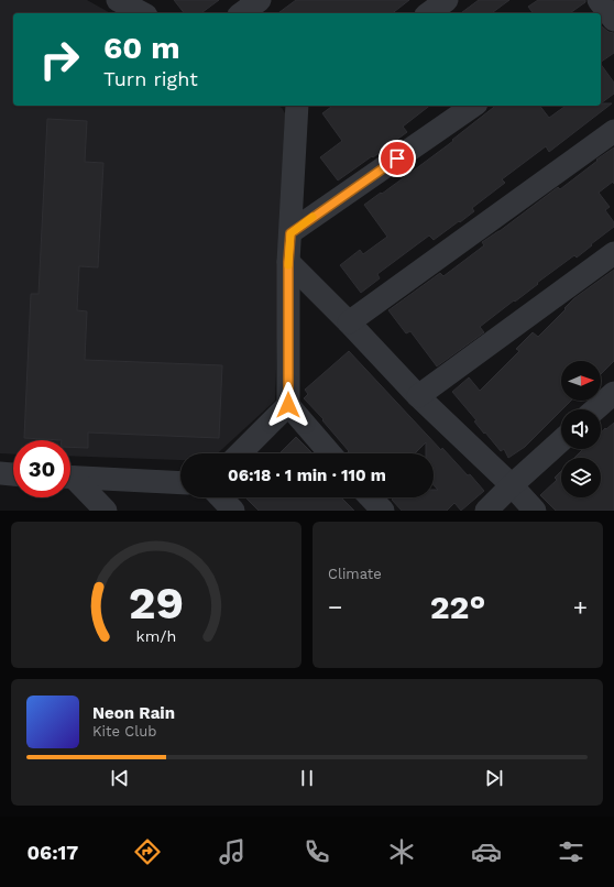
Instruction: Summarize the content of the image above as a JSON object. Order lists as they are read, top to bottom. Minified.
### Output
{"north":"right","page":{"turn":["60 m","Turn right"],"limit":"30","trip":"06:18 · 1 min · 110 m","tile":"Climate","heat":["−","22°","+"],"song":["Neon Rain","Kite Club"],"tabs":"06:17","gauge":["29","km/h"]}}
